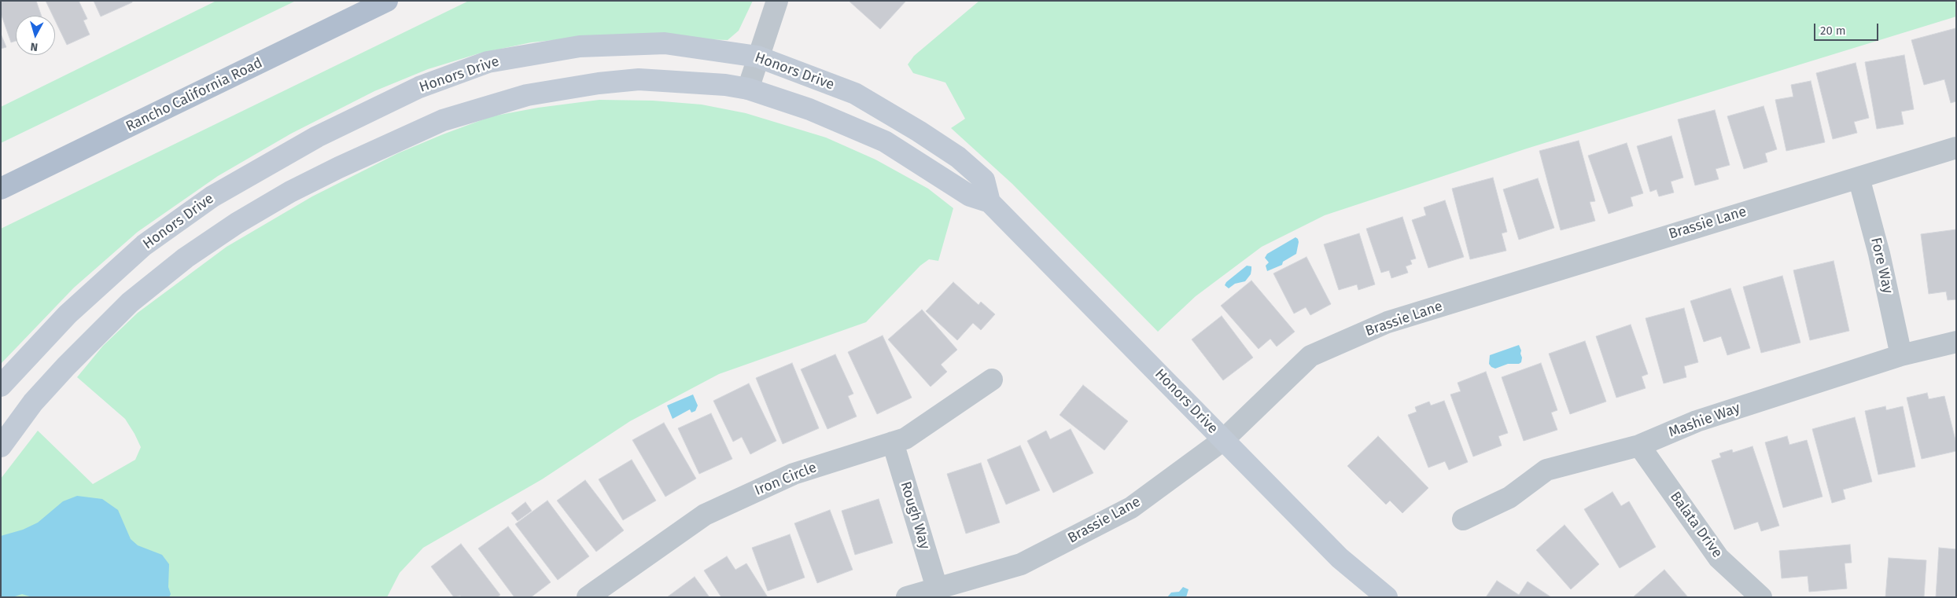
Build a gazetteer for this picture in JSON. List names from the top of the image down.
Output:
{
  "streets": {
    "main road": ["Rancho California Road"],
    "street": [
      "Honors Drive",
      "Brassie Lane",
      "Fore Way",
      "Mashie Way",
      "Iron Circle",
      "Rough Way",
      "Balata Drive"
    ]
  },
  "crossings": [
    ["Honors Drive", "Brassie Lane"],
    ["Brassie Lane", "Fore Way"],
    ["Brassie Lane", "Rough Way"],
    ["Fore Way", "Mashie Way"],
    ["Mashie Way", "Balata Drive"],
    ["Iron Circle", "Rough Way"]
  ],
  "scale_bar": "20 m",
  "north": "bottom"
}
